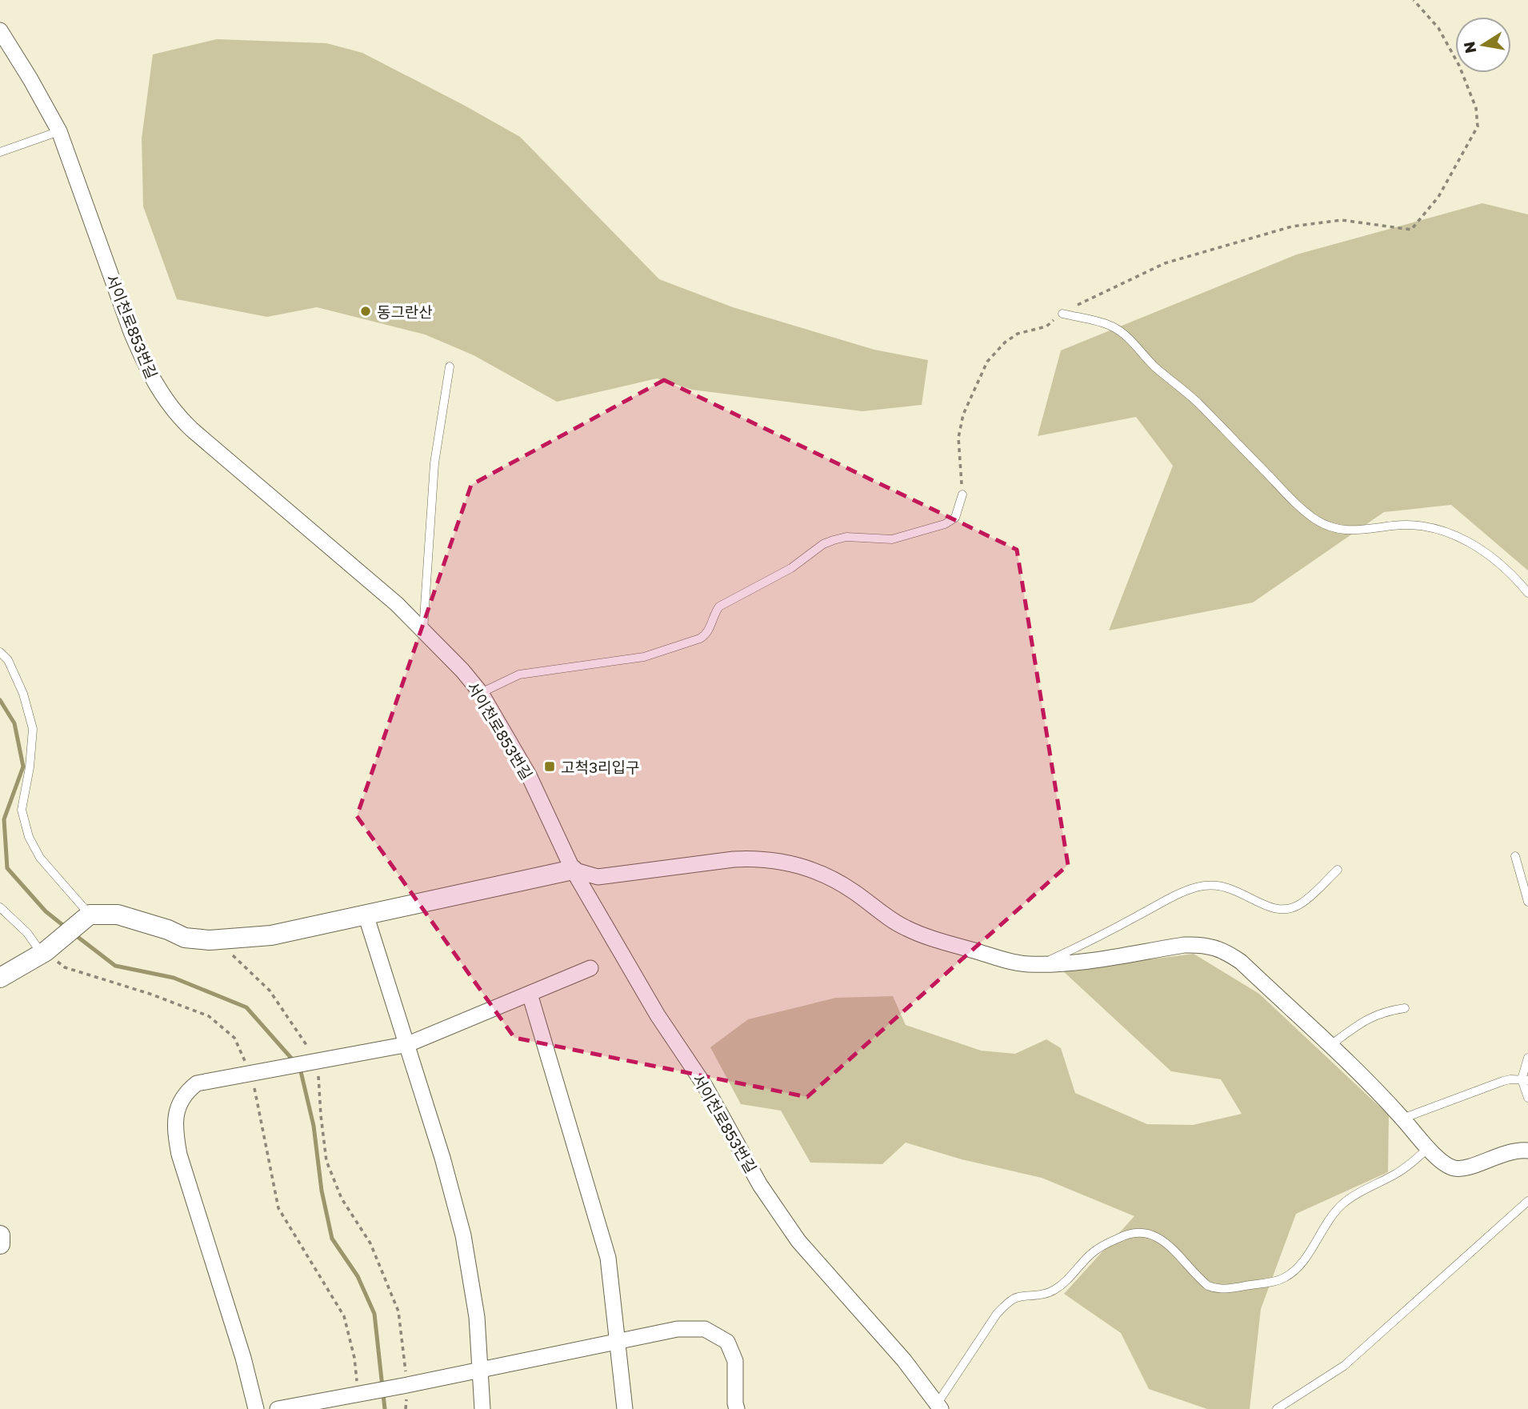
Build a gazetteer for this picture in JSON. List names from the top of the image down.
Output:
{
  "streets": {
    "street": ["서이천로853번길"]
  },
  "places": {
    "other": ["동그란산"],
    "transit": ["고척3리입구"]
  },
  "north": "left"
}
